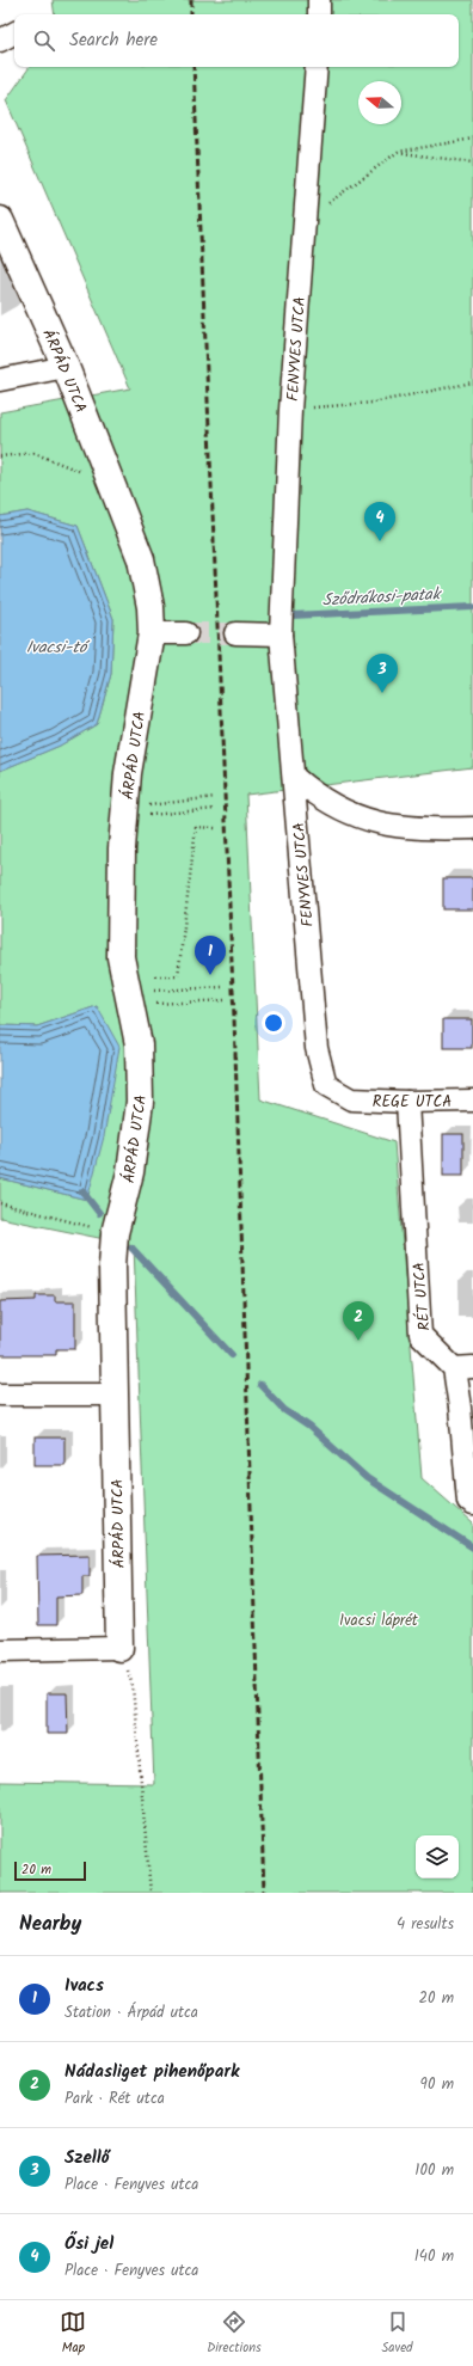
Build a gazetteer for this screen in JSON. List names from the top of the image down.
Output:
{
  "streets": {
    "street": [
      "FENYVES UTCA",
      "ÁRPÁD UTCA",
      "REGE UTCA",
      "RÉT UTCA"
    ]
  },
  "crossings": [
    ["FENYVES UTCA", "REGE UTCA"],
    ["REGE UTCA", "RÉT UTCA"]
  ],
  "water": ["Sződrákosi-patak", "Ivacsi-tó"],
  "parks": ["Ivacsi láprét"],
  "scale_bar": "20 m",
  "north": "left",
  "page": {
    "search": "Search here",
    "pins": [
      "4",
      "3",
      "1",
      "2"
    ],
    "scale": "20 m",
    "heading": ["Nearby", "4 results"],
    "list": [
      {
        "mark": "1",
        "name": "Ivacs",
        "note": "Station · Árpád utca",
        "value": "20 m"
      },
      {
        "mark": "2",
        "name": "Nádasliget pihenőpark",
        "note": "Park · Rét utca",
        "value": "90 m"
      },
      {
        "mark": "3",
        "name": "Szellő",
        "note": "Place · Fenyves utca",
        "value": "100 m"
      },
      {
        "mark": "4",
        "name": "Ősi jel",
        "note": "Place · Fenyves utca",
        "value": "140 m"
      }
    ],
    "nav": ["Map", "Directions", "Saved"]
  }
}
